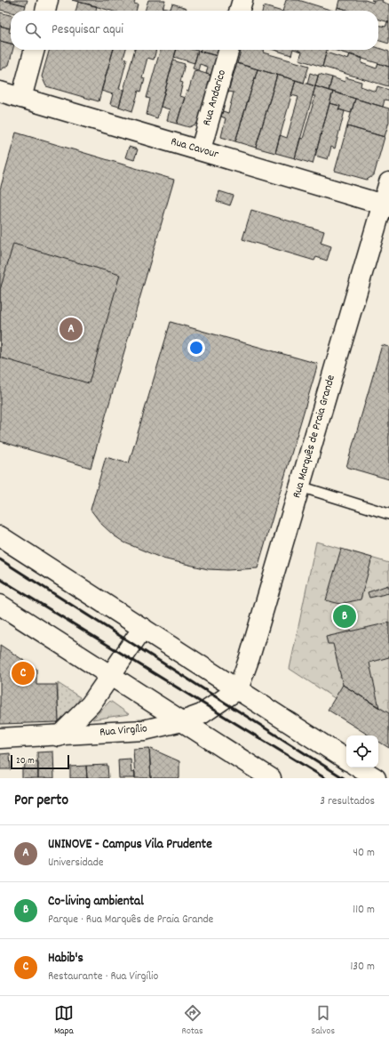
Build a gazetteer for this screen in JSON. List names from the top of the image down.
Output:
{
  "streets": {
    "main road": [
      "Rua Andarico",
      "Rua Cavour",
      "Rua Marquês de Praia Grande",
      "Rua Virgílio"
    ]
  },
  "crossings": [
    ["Rua Andarico", "Rua Cavour"],
    ["Rua Cavour", "Rua Marquês de Praia Grande"],
    ["Rua Marquês de Praia Grande", "Rua Virgílio"]
  ],
  "scale_bar": "20 m",
  "page": {
    "search": "Pesquisar aqui",
    "pins": ["A", "B", "C"],
    "scale": "20 m",
    "heading": ["Por perto", "3 resultados"],
    "list": [
      {
        "mark": "A",
        "name": "UNINOVE - Campus Vila Prudente",
        "note": "Universidade",
        "value": "40 m"
      },
      {
        "mark": "B",
        "name": "Co-living ambiental",
        "note": "Parque · Rua Marquês de Praia Grande",
        "value": "110 m"
      },
      {
        "mark": "C",
        "name": "Habib's",
        "note": "Restaurante · Rua Virgílio",
        "value": "130 m"
      }
    ],
    "nav": ["Mapa", "Rotas", "Salvos"]
  }
}
